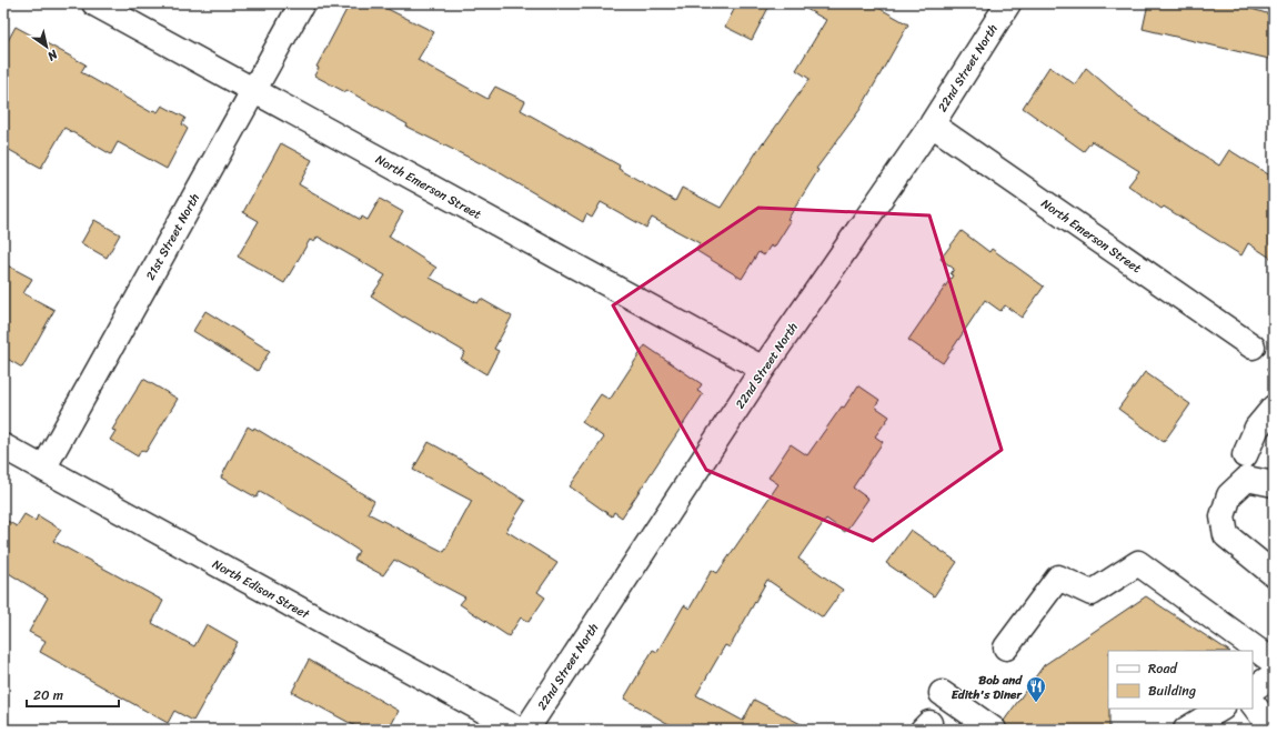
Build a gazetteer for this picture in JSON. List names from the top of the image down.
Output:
{
  "streets": {
    "street": [
      "22nd Street North",
      "North Emerson Street",
      "21st Street North",
      "North Edison Street"
    ]
  },
  "crossings": [
    ["22nd Street North", "North Emerson Street"],
    ["North Emerson Street", "21st Street North"],
    ["21st Street North", "North Edison Street"]
  ],
  "places": {
    "restaurant": ["Bob and Edith's Diner"]
  },
  "legend": ["Road", "Building"],
  "scale_bar": "20 m",
  "north": "bottom right"
}
